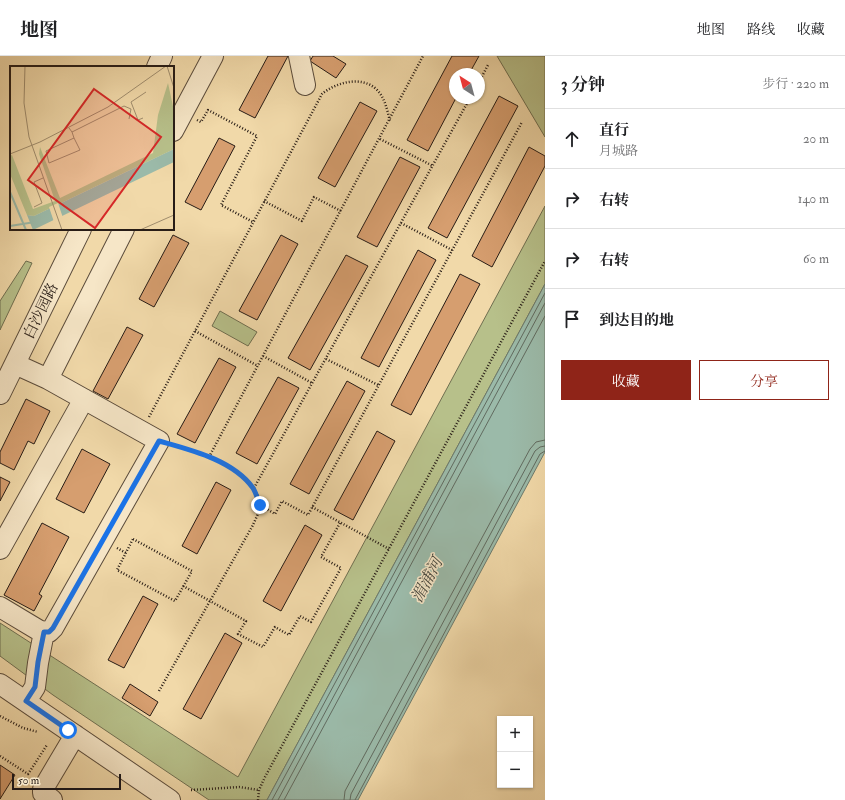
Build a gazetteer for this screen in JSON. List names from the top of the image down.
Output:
{
  "streets": {
    "street": ["白沙园路"]
  },
  "water": ["湄浦河"],
  "scale_bar": "50 m",
  "north": "top left",
  "page": {
    "header": "地图",
    "nav": ["地图", "路线", "收藏"],
    "heading": ["3 分钟", "步行 · 220 m"],
    "list": [
      ["直行", "月城路", "20 m"],
      ["右转", "140 m"],
      ["右转", "60 m"],
      "到达目的地"
    ],
    "buttons": ["收藏", "分享"],
    "map_buttons": ["+", "−"],
    "scale": "50 m"
  }
}
